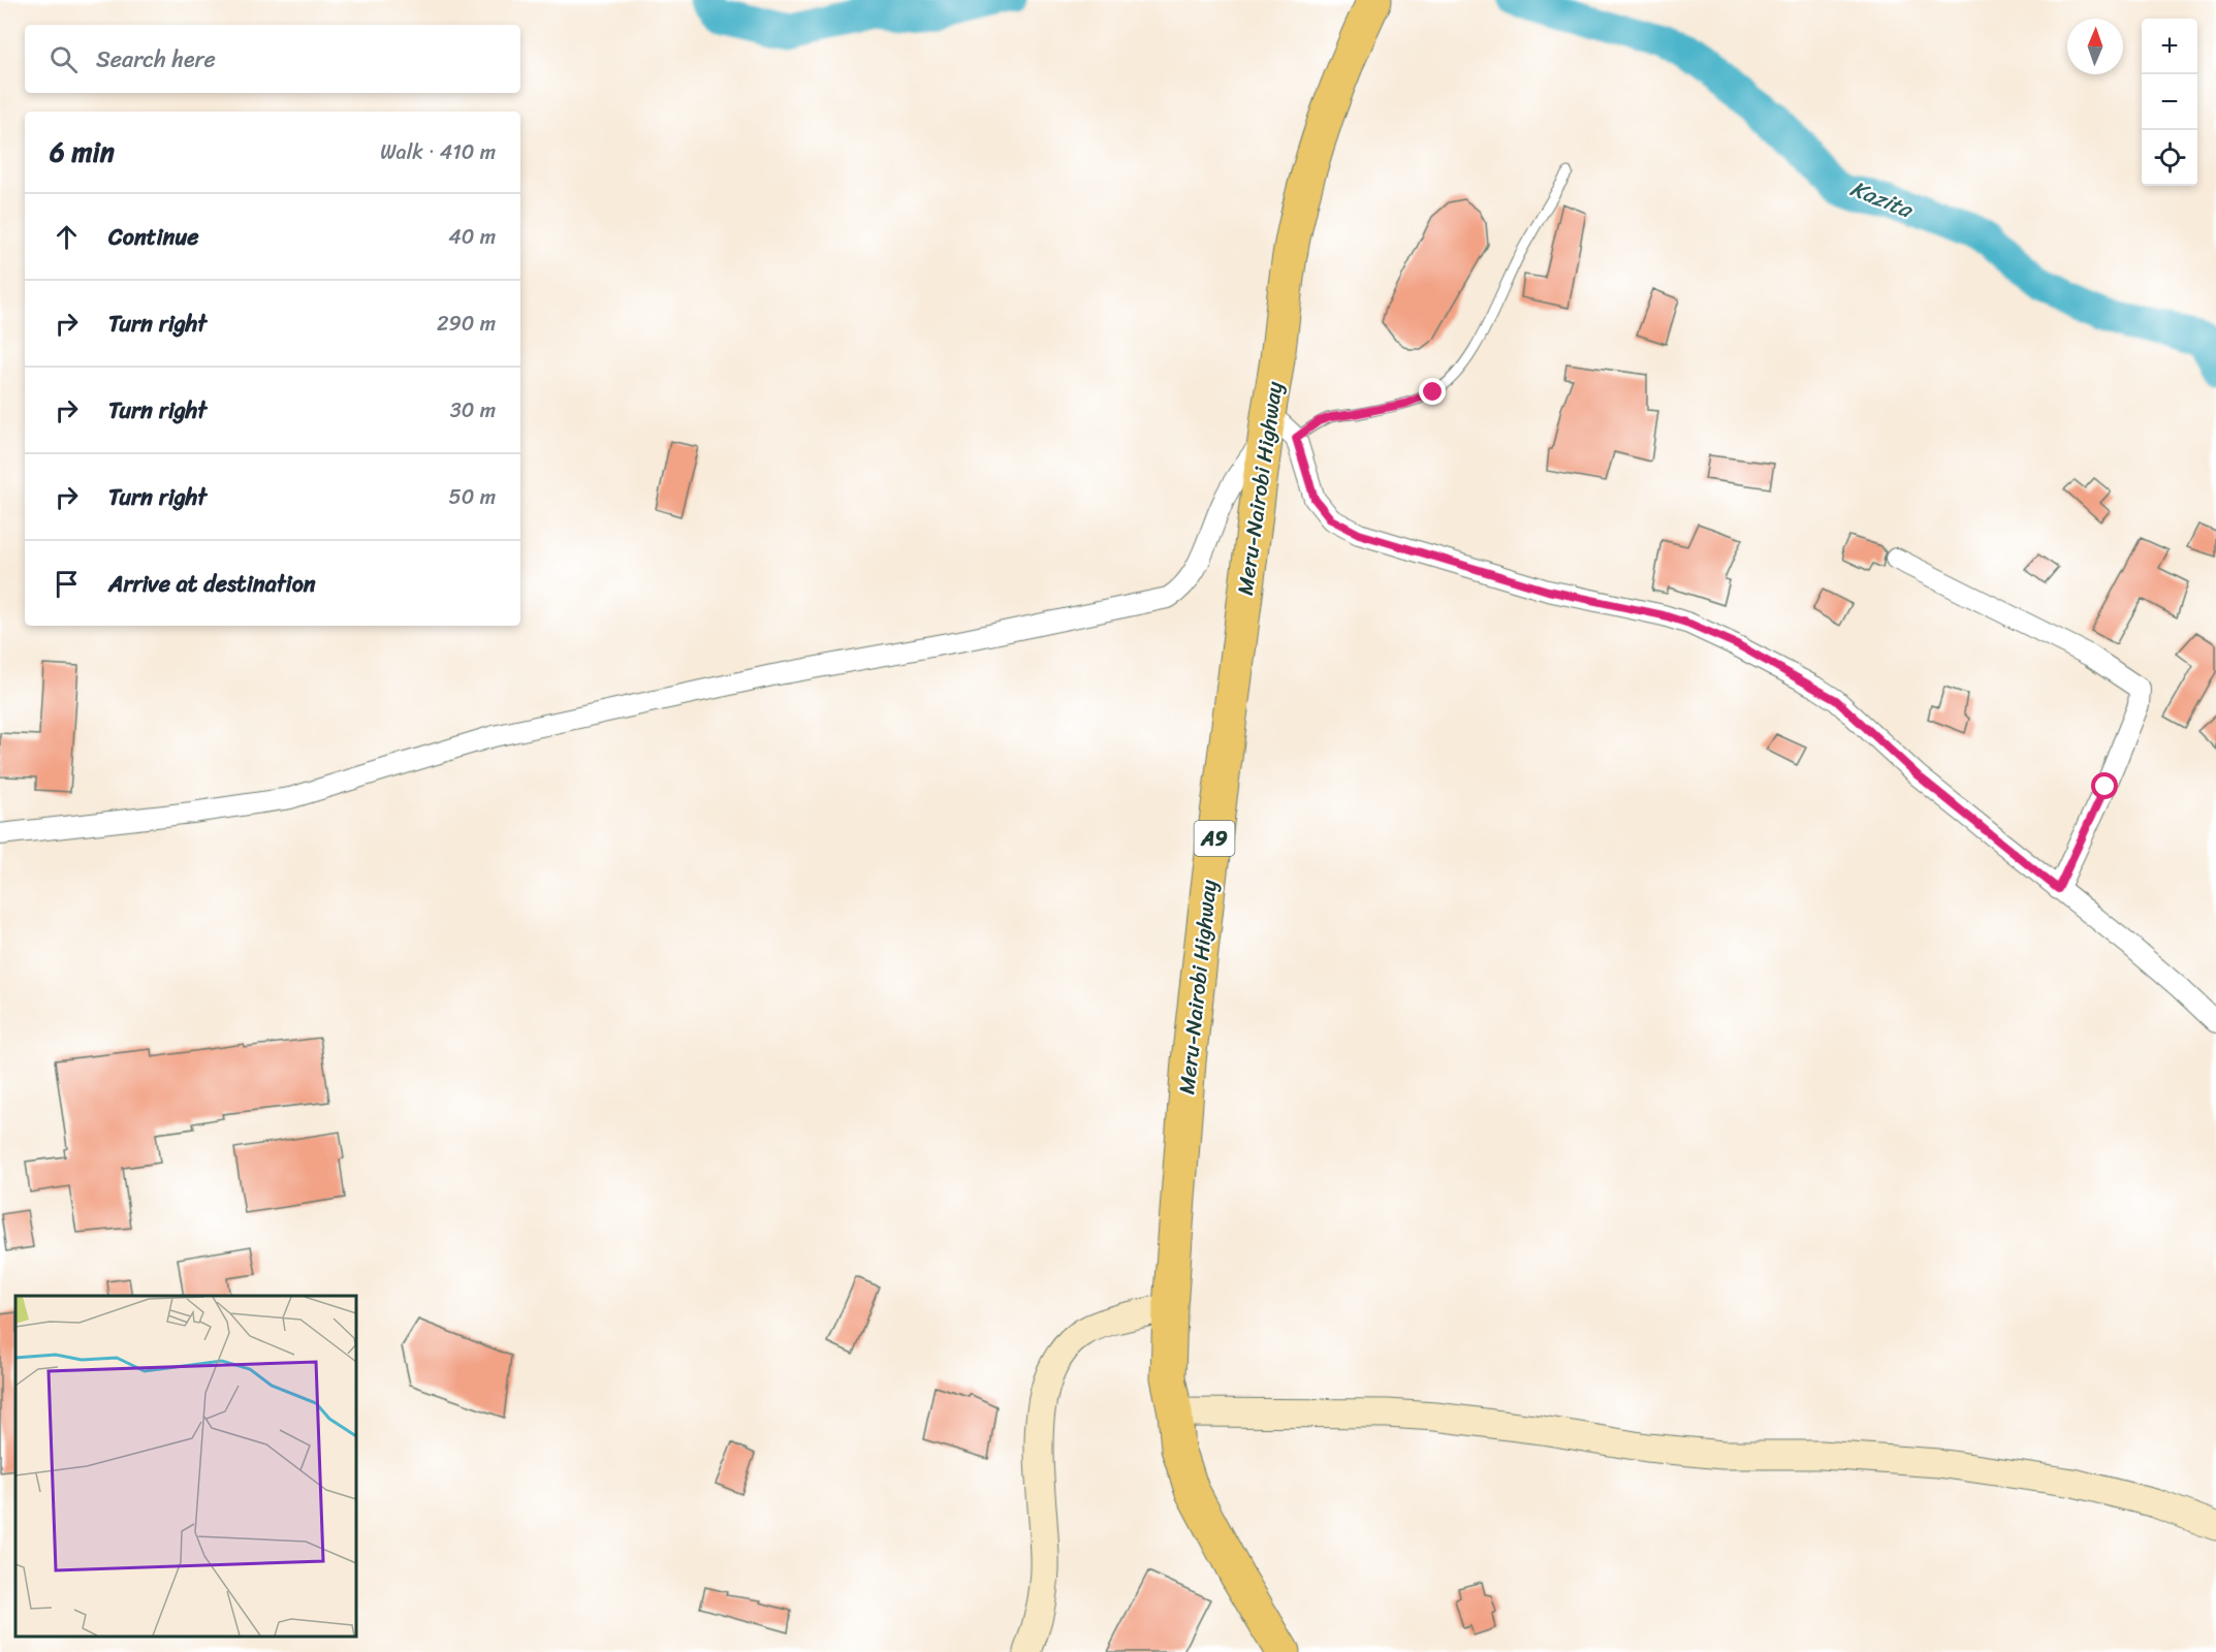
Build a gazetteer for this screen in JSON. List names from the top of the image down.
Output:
{
  "streets": {
    "highway": ["Meru-Nairobi Highway", "A9"]
  },
  "water": ["Kazita"],
  "north": "top",
  "page": {
    "map_buttons": ["+", "−"],
    "search": "Search here",
    "heading": ["6 min", "Walk · 410 m"],
    "list": [
      ["Continue", "40 m"],
      ["Turn right", "290 m"],
      ["Turn right", "30 m"],
      ["Turn right", "50 m"],
      "Arrive at destination"
    ]
  }
}
